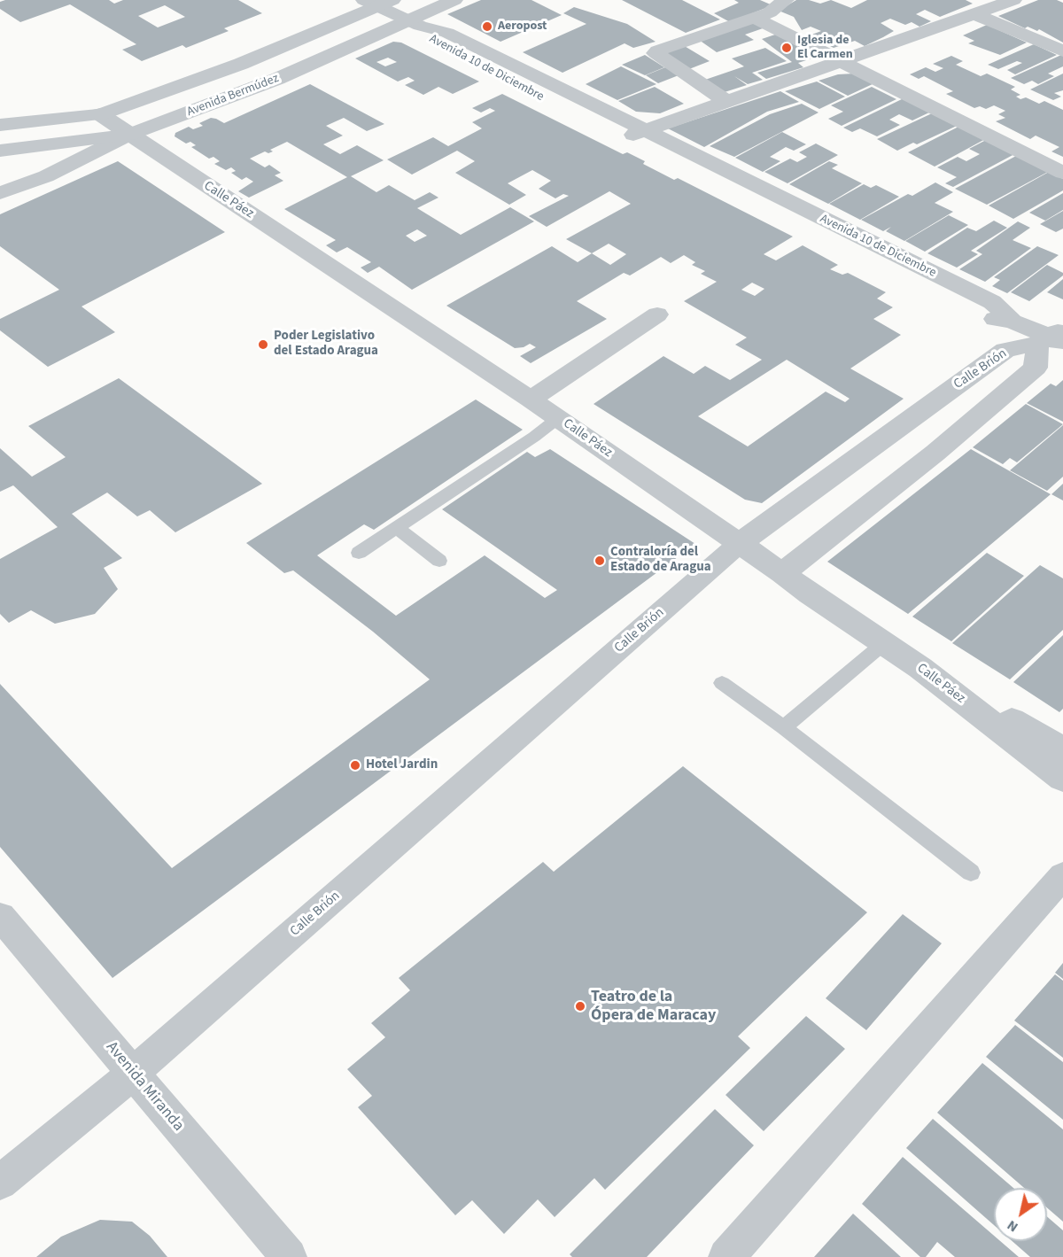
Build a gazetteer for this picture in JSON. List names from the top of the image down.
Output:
{
  "streets": {
    "street": [
      "Avenida 10 de Diciembre",
      "Avenida Bermúdez",
      "Calle Páez",
      "Calle Brión",
      "Avenida Miranda"
    ]
  },
  "crossings": [
    ["Avenida 10 de Diciembre", "Avenida Bermúdez"],
    ["Avenida 10 de Diciembre", "Calle Brión"],
    ["Avenida Bermúdez", "Calle Páez"],
    ["Calle Páez", "Calle Brión"],
    ["Calle Brión", "Avenida Miranda"]
  ],
  "places": [
    "Aeropost",
    "Iglesia de El Carmen",
    "Poder Legislativo del Estado Aragua",
    "Contraloría del Estado de Aragua",
    "Hotel Jardin",
    "Teatro de la Ópera de Maracay"
  ],
  "north": "bottom left"
}
